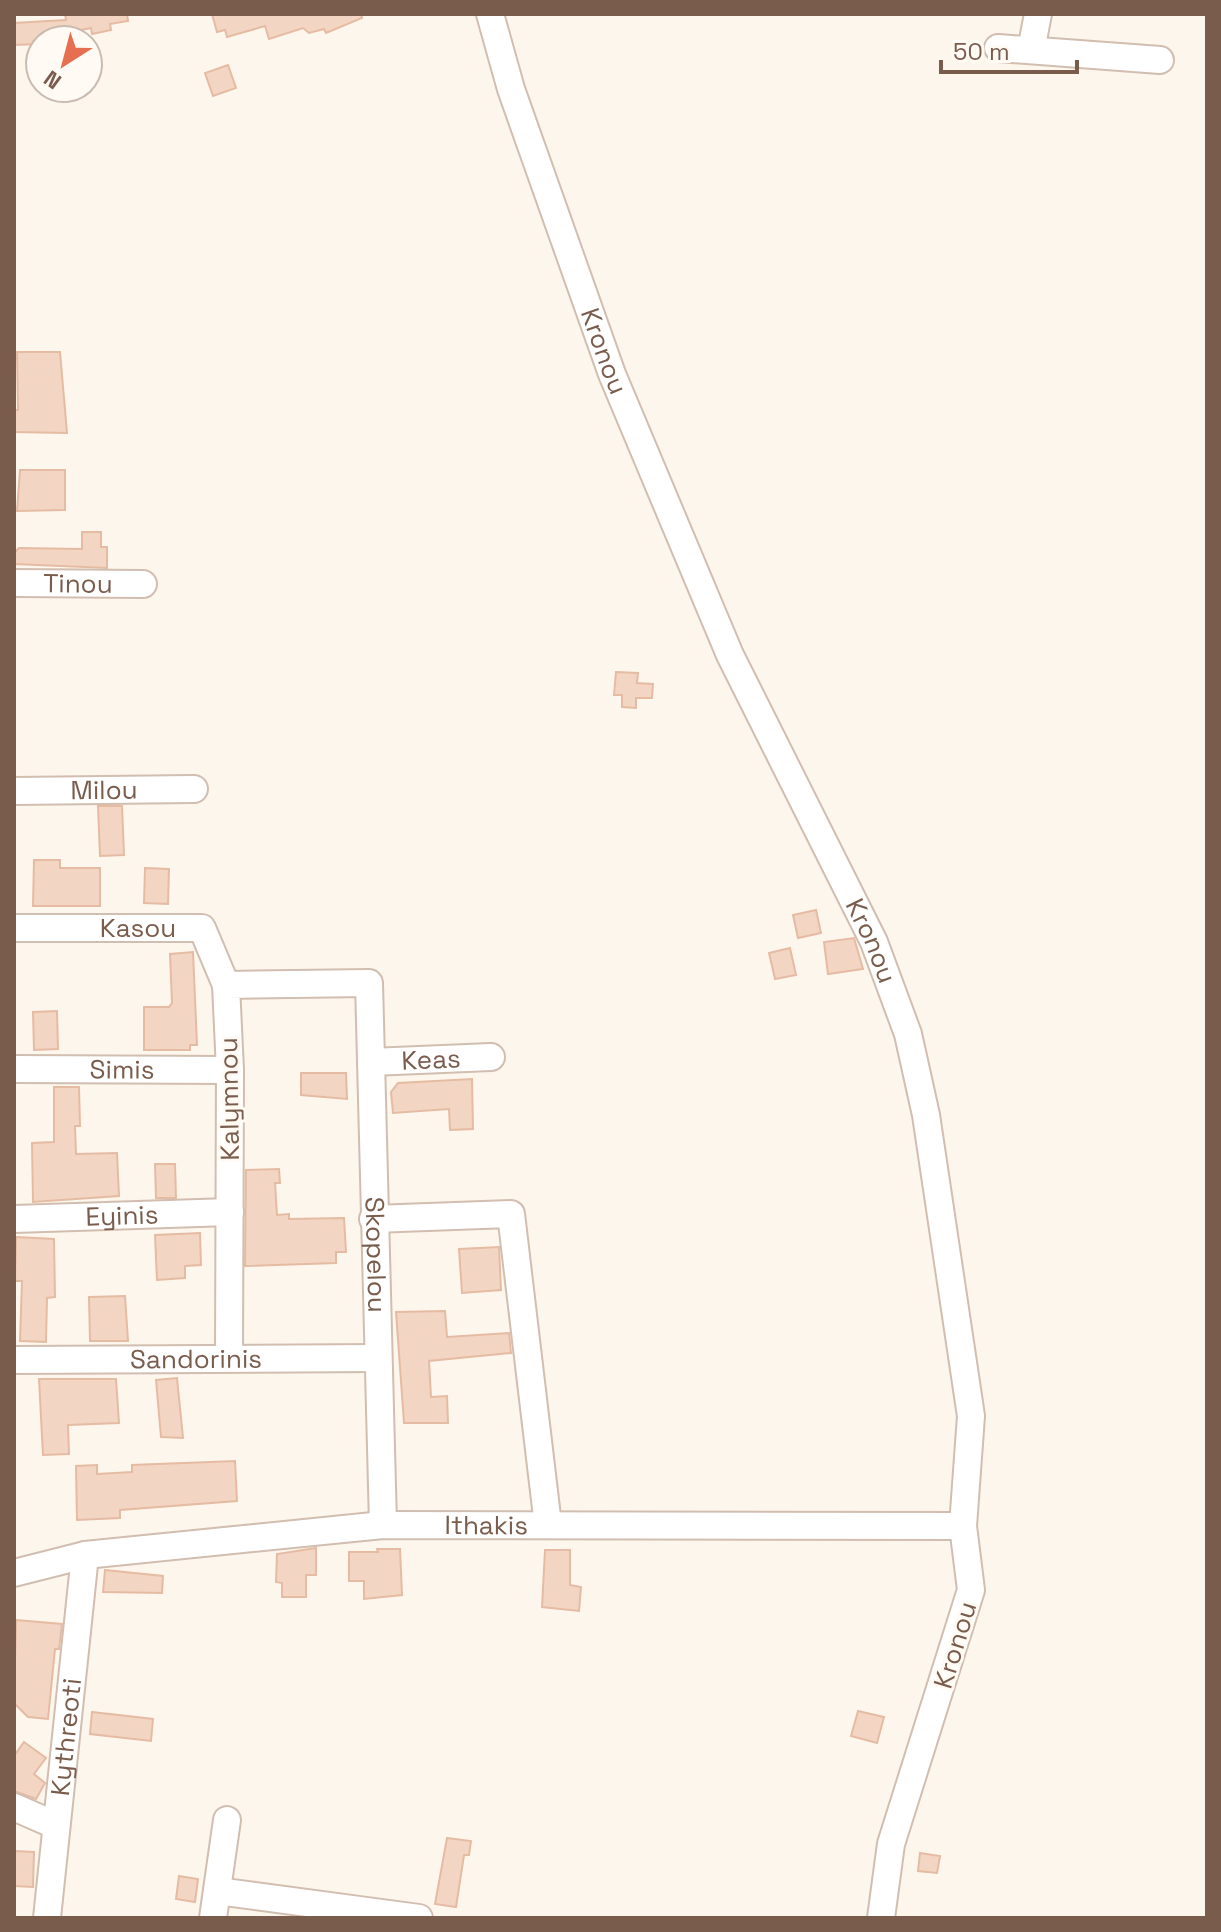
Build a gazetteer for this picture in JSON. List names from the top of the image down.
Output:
{
  "streets": {
    "street": [
      "Kronou",
      "Tinou",
      "Milou",
      "Kasou",
      "Keas",
      "Simis",
      "Kalymnou",
      "Eyinis",
      "Skopelou",
      "Sandorinis",
      "Ithakis",
      "Kythreoti"
    ]
  },
  "crossings": [
    ["Kronou", "Ithakis"],
    ["Kasou", "Kalymnou"],
    ["Kasou", "Skopelou"],
    ["Keas", "Skopelou"],
    ["Simis", "Kalymnou"],
    ["Kalymnou", "Eyinis"],
    ["Kalymnou", "Skopelou"],
    ["Kalymnou", "Sandorinis"],
    ["Skopelou", "Sandorinis"],
    ["Skopelou", "Ithakis"],
    ["Ithakis", "Kythreoti"]
  ],
  "scale_bar": "50 m",
  "north": "bottom left"
}
